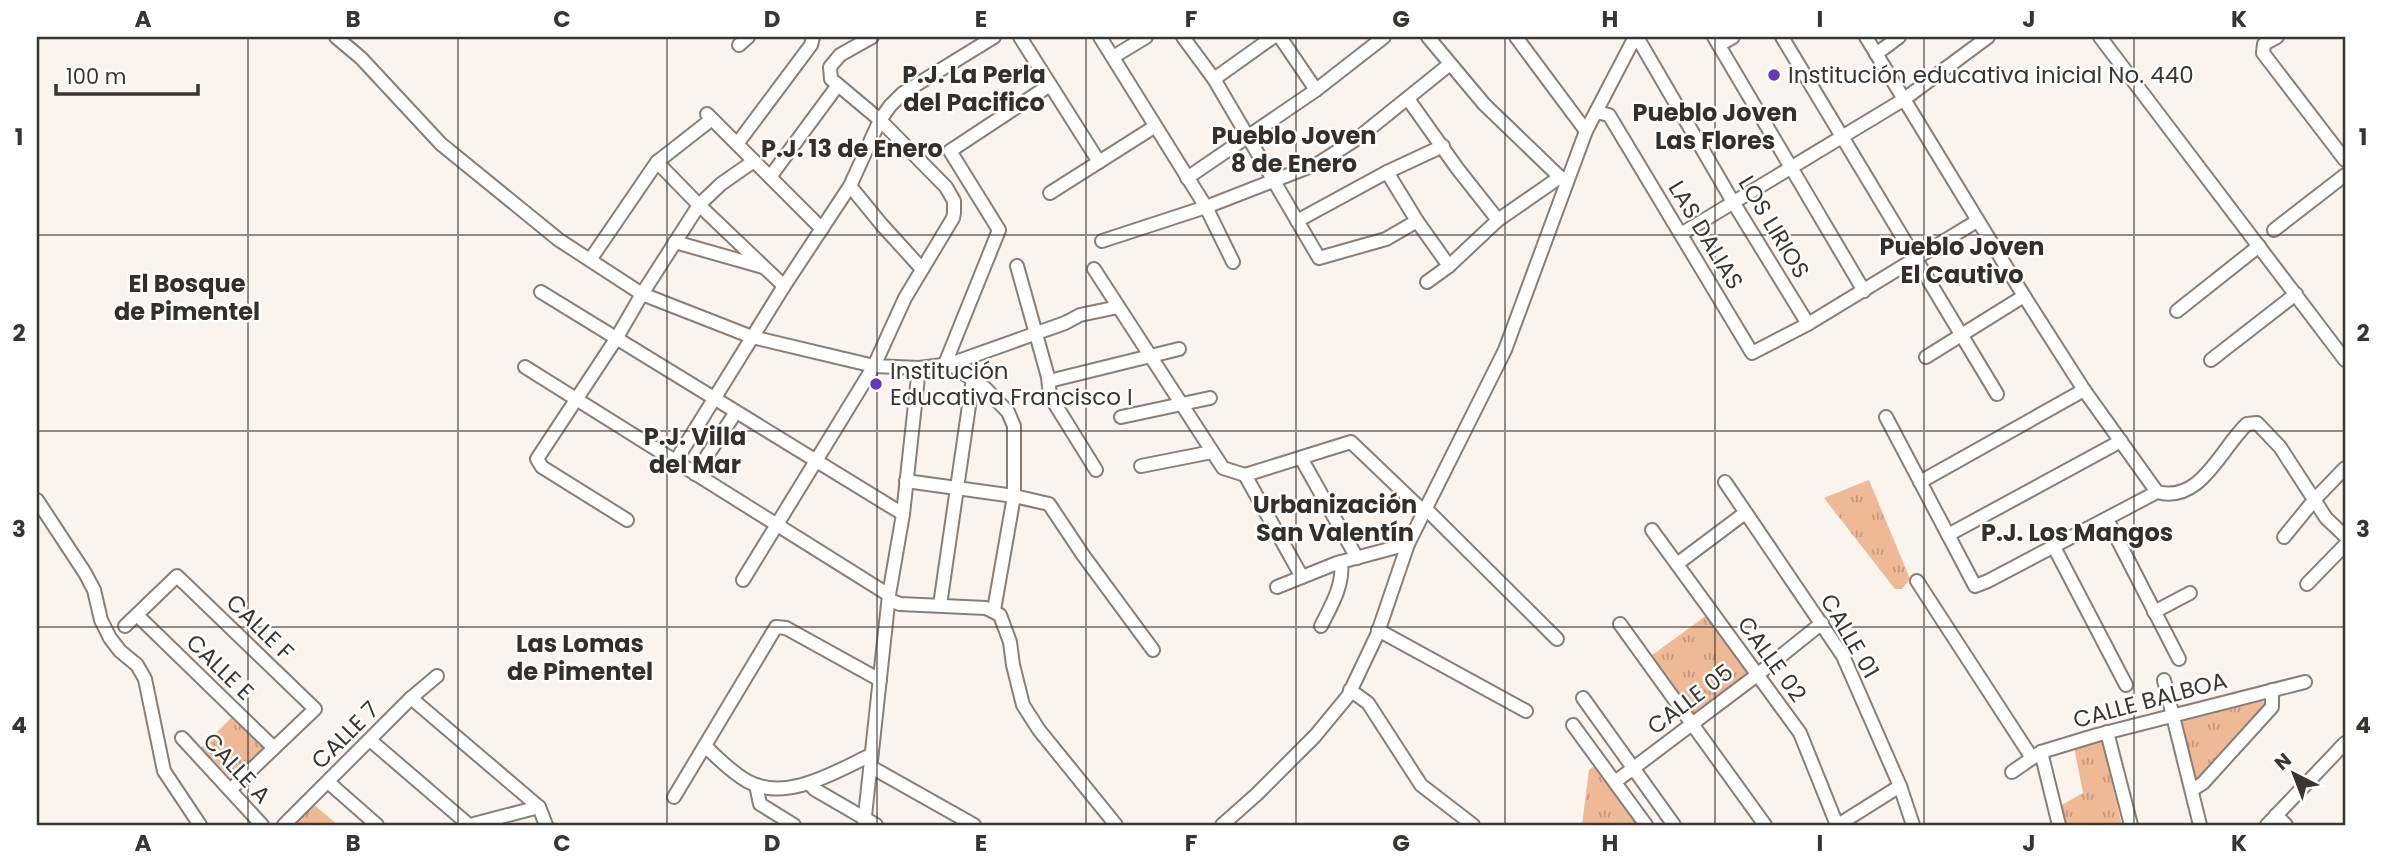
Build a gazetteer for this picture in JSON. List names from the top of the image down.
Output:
{
  "streets": {
    "street": [
      "LOS LIRIOS",
      "LAS DALIAS",
      "CALLE F",
      "CALLE 01",
      "CALLE 02",
      "CALLE E",
      "CALLE 05",
      "CALLE BALBOA",
      "CALLE 7",
      "CALLE A"
    ]
  },
  "crossings": [
    ["LOS LIRIOS", "LAS DALIAS"],
    ["CALLE F", "CALLE E"],
    ["CALLE 01", "CALLE 05"],
    ["CALLE 02", "CALLE 05"]
  ],
  "districts": [
    "P.J. La Perla del Pacifico",
    "Pueblo Joven Las Flores",
    "Pueblo Joven 8 de Enero",
    "P.J. 13 de Enero",
    "Pueblo Joven El Cautivo",
    "El Bosque de Pimentel",
    "P.J. Villa del Mar",
    "Urbanización San Valentín",
    "P.J. Los Mangos",
    "Las Lomas de Pimentel"
  ],
  "places": ["Institución educativa inicial No. 440", "Institución Educativa Francisco I"],
  "scale_bar": "100 m",
  "north": "top left",
  "grid": {
    "columns": [
      "A",
      "B",
      "C",
      "D",
      "E",
      "F",
      "G",
      "H",
      "I",
      "J",
      "K"
    ],
    "rows": [
      "1",
      "2",
      "3",
      "4"
    ]
  }
}
